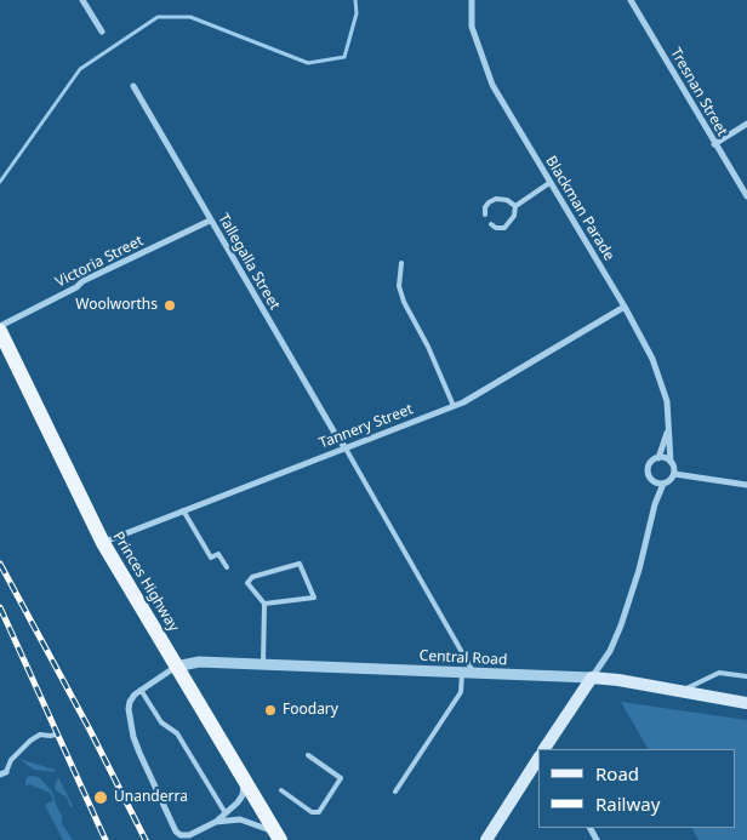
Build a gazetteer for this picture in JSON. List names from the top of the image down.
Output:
{
  "streets": {
    "main road": ["Princes Highway", "Central Road"],
    "street": [
      "Tresnan Street",
      "Blackman Parade",
      "Victoria Street",
      "Tallegalla Street",
      "Tannery Street"
    ]
  },
  "crossings": [
    ["Blackman Parade", "Tannery Street"],
    ["Victoria Street", "Tallegalla Street"],
    ["Tallegalla Street", "Tannery Street"],
    ["Tannery Street", "Princes Highway"],
    ["Princes Highway", "Central Road"]
  ],
  "places": ["Woolworths", "Foodary", "Unanderra"],
  "legend": ["Road", "Railway"]
}
